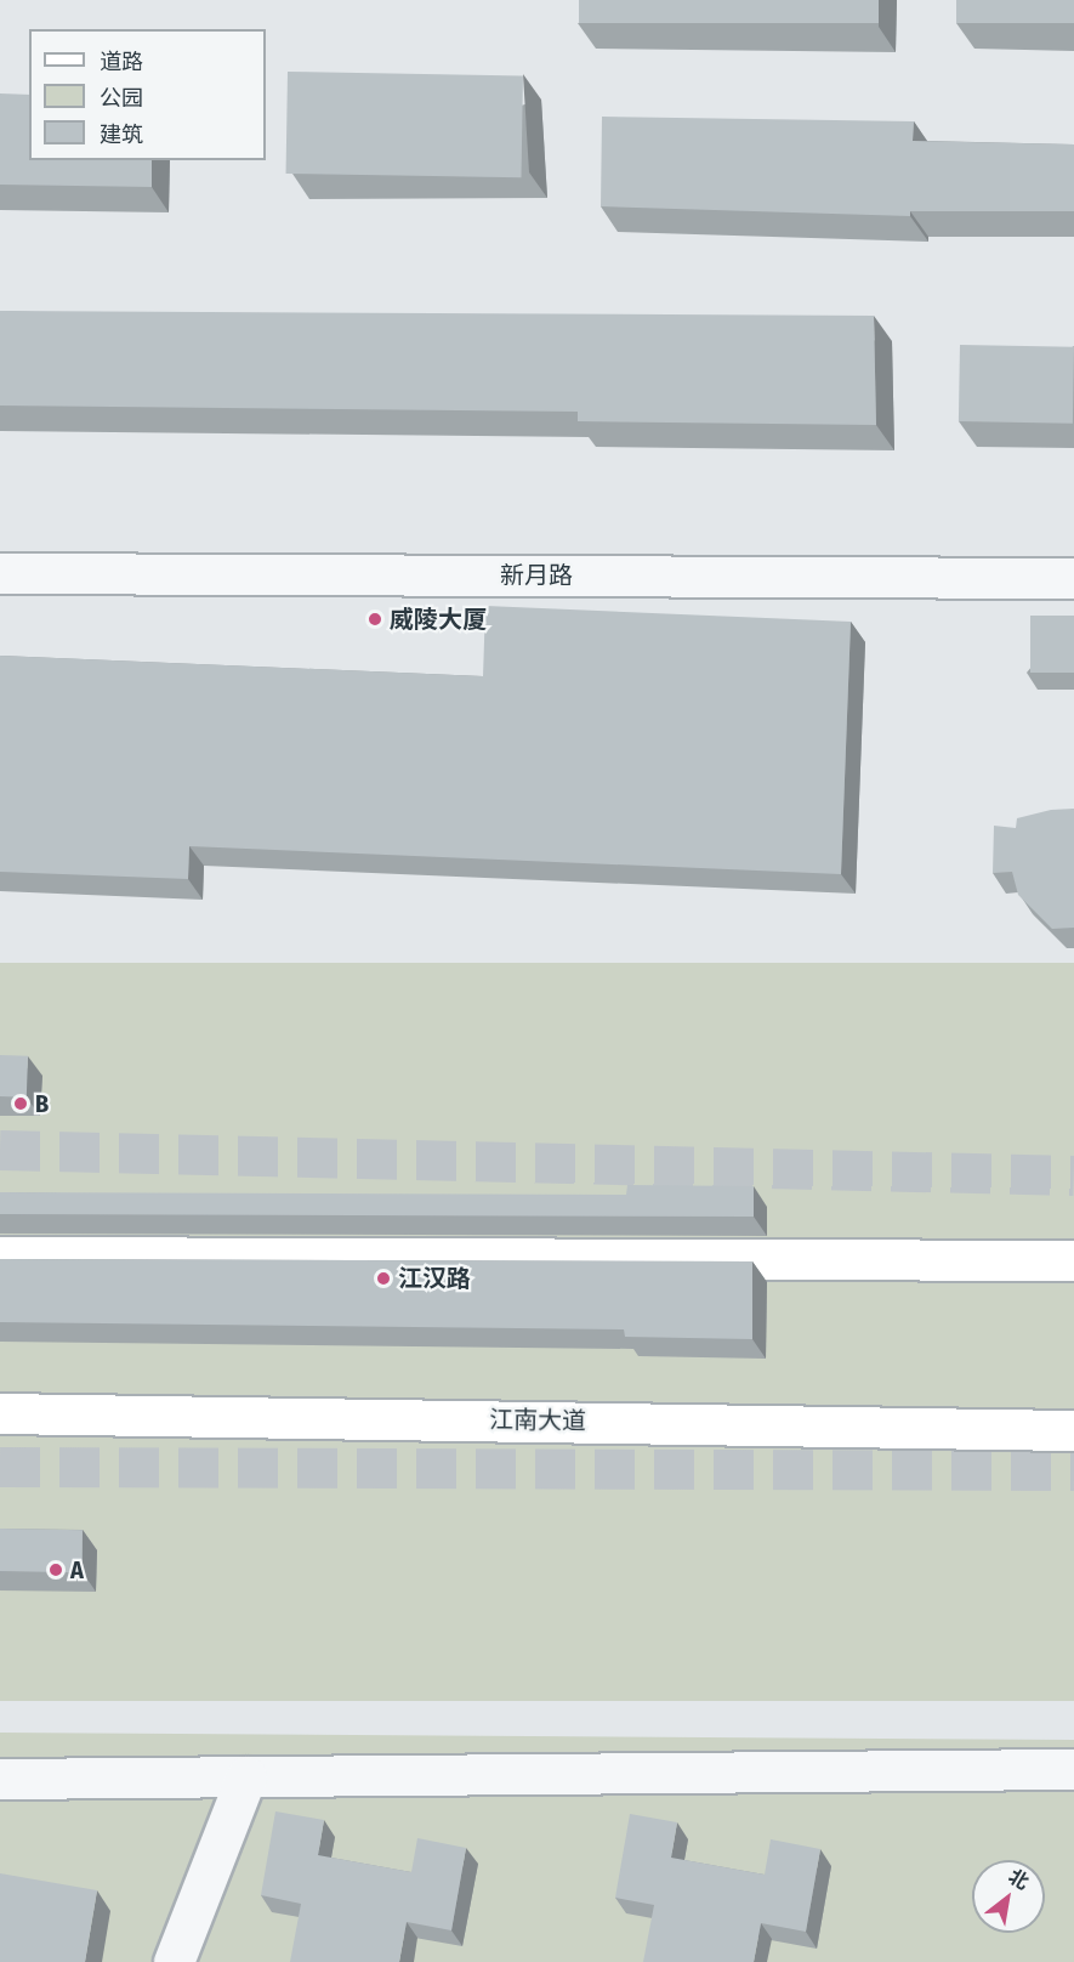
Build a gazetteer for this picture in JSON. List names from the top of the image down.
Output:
{
  "streets": {
    "main road": ["江南大道"],
    "street": ["新月路"]
  },
  "places": [
    "威陵大厦",
    "B",
    "江汉路",
    "A"
  ],
  "legend": ["道路", "公园", "建筑"],
  "north": "top right"
}
